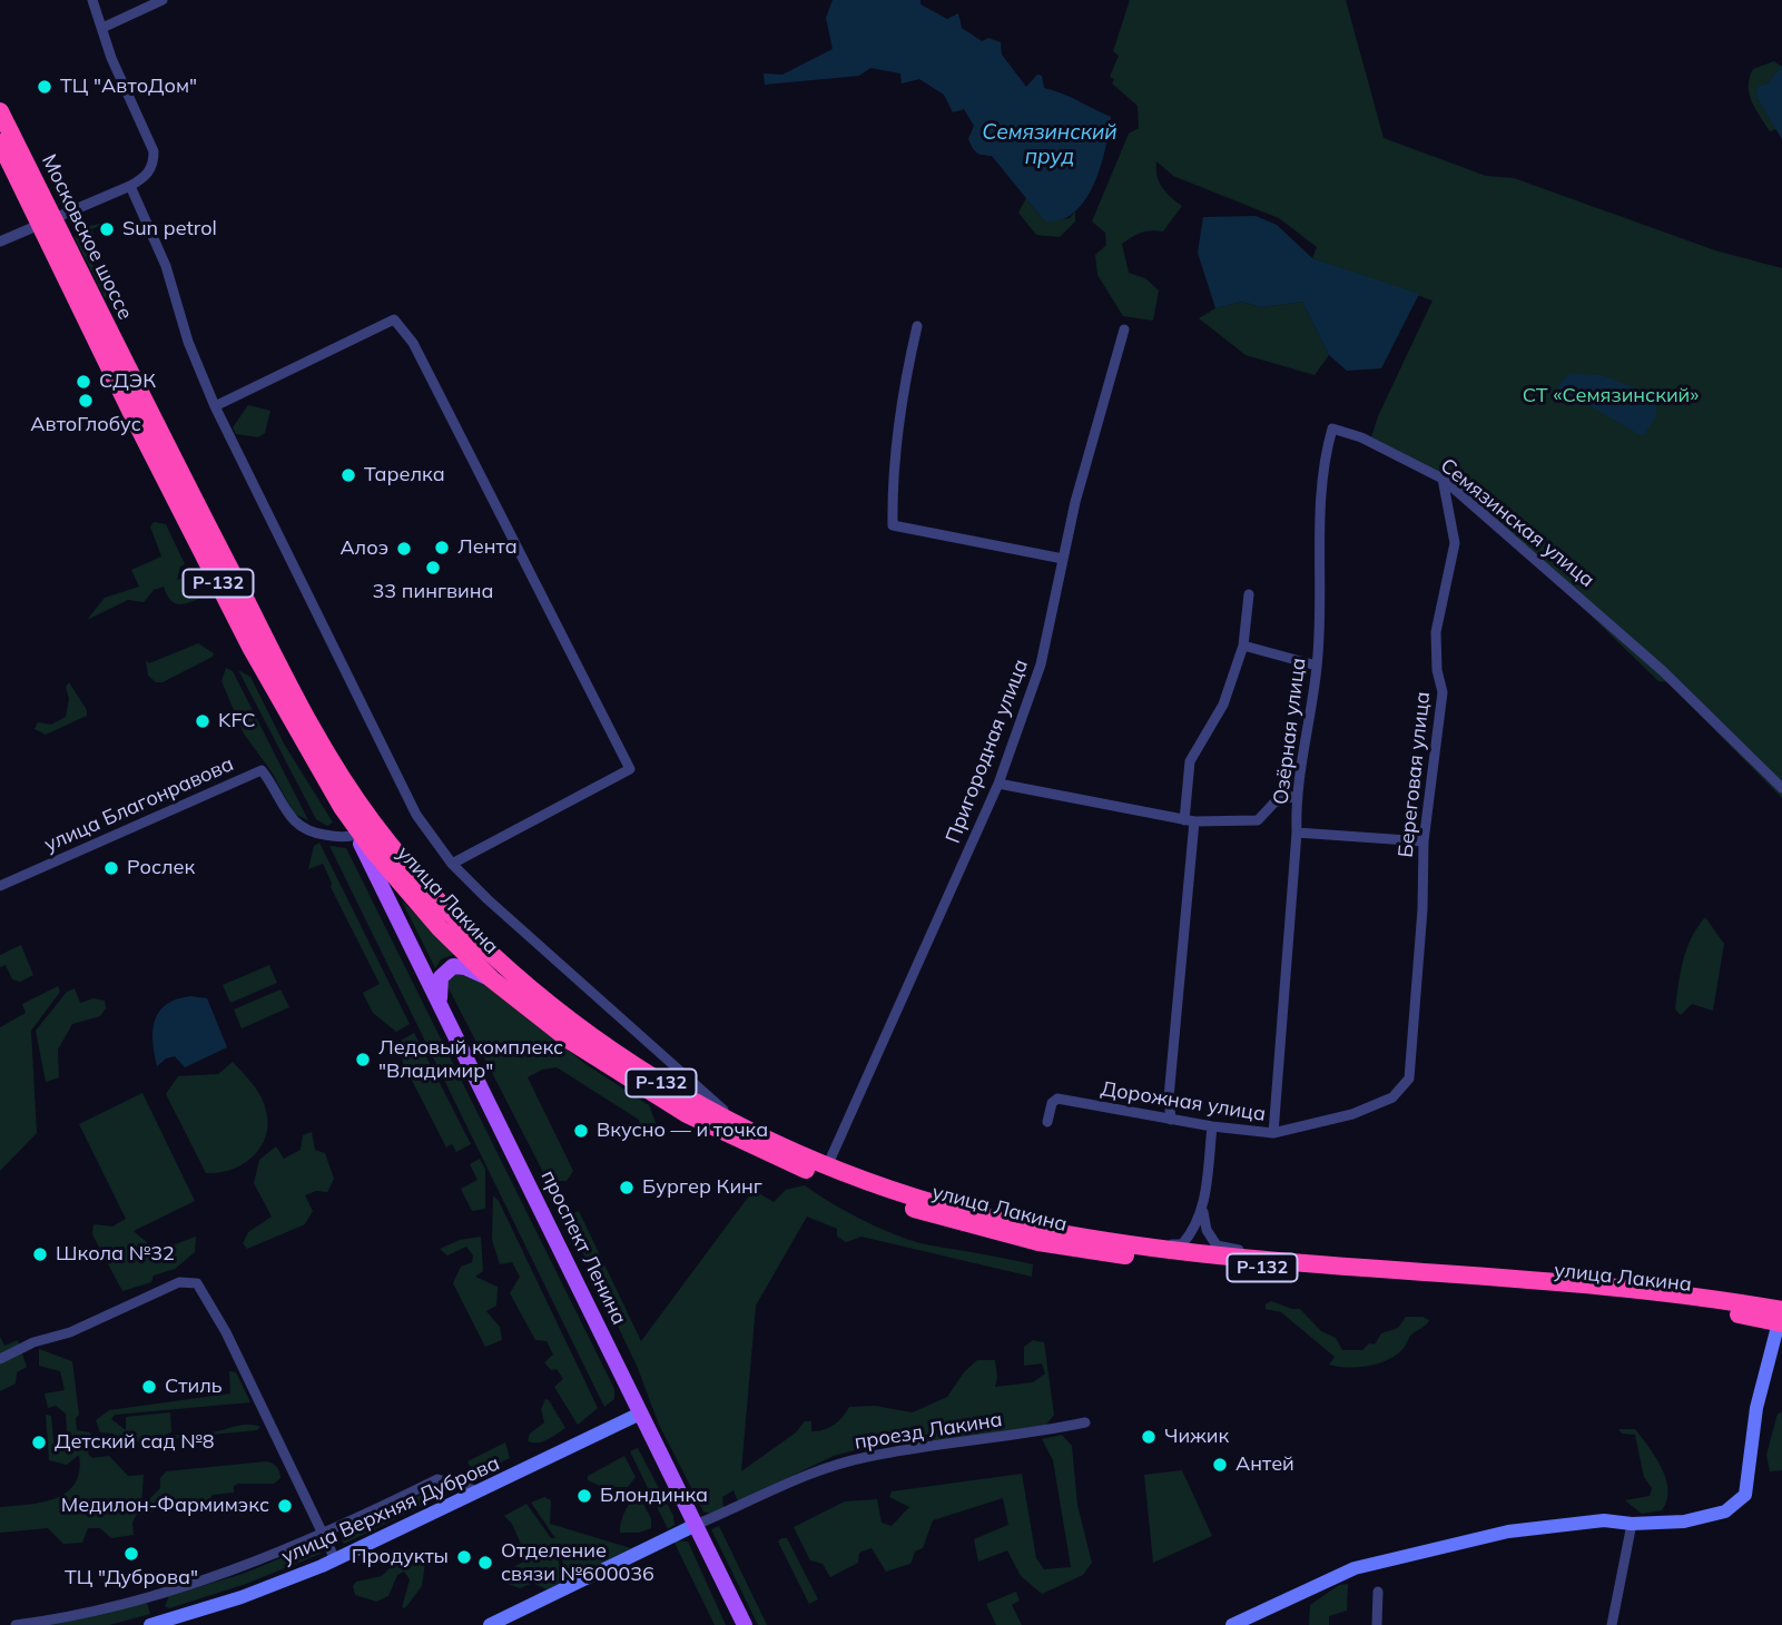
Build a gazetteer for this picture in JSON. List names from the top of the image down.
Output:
{
  "streets": {
    "highway": ["Московское шоссе", "Р-132", "улица Лакина"],
    "main road": ["проспект Ленина"],
    "street": [
      "Семязинская улица",
      "Озёрная улица",
      "Пригородная улица",
      "Береговая улица",
      "улица Благонравова",
      "Дорожная улица",
      "проезд Лакина",
      "улица Верхняя Дуброва"
    ]
  },
  "crossings": [
    ["Московское шоссе", "улица Лакина"],
    ["Семязинская улица", "Озёрная улица"],
    ["Семязинская улица", "Береговая улица"],
    ["Озёрная улица", "Дорожная улица"],
    ["Пригородная улица", "улица Лакина"],
    ["Береговая улица", "Дорожная улица"],
    ["улица Благонравова", "улица Лакина"],
    ["улица Лакина", "проспект Ленина"],
    ["проспект Ленина", "проезд Лакина"],
    ["проспект Ленина", "улица Верхняя Дуброва"]
  ],
  "water": ["Семязинский пруд"],
  "parks": ["СТ «Семязинский»"],
  "places": [
    "ТЦ \"АвтоДом\"",
    "Sun petrol",
    "СДЭК",
    "АвтоГлобус",
    "Тарелка",
    "Лента",
    "Алоэ",
    "33 пингвина",
    "KFC",
    "Рослек",
    "Ледовый комплекс \"Владимир\"",
    "Вкусно — и точка",
    "Бургер Кинг",
    "Школа №32",
    "Стиль",
    "Чижик",
    "Детский сад №8",
    "Антей",
    "Блондинка",
    "Медилон-Фармимэкс",
    "ТЦ \"Дуброва\"",
    "Продукты",
    "Отделение связи №600036"
  ]
}
